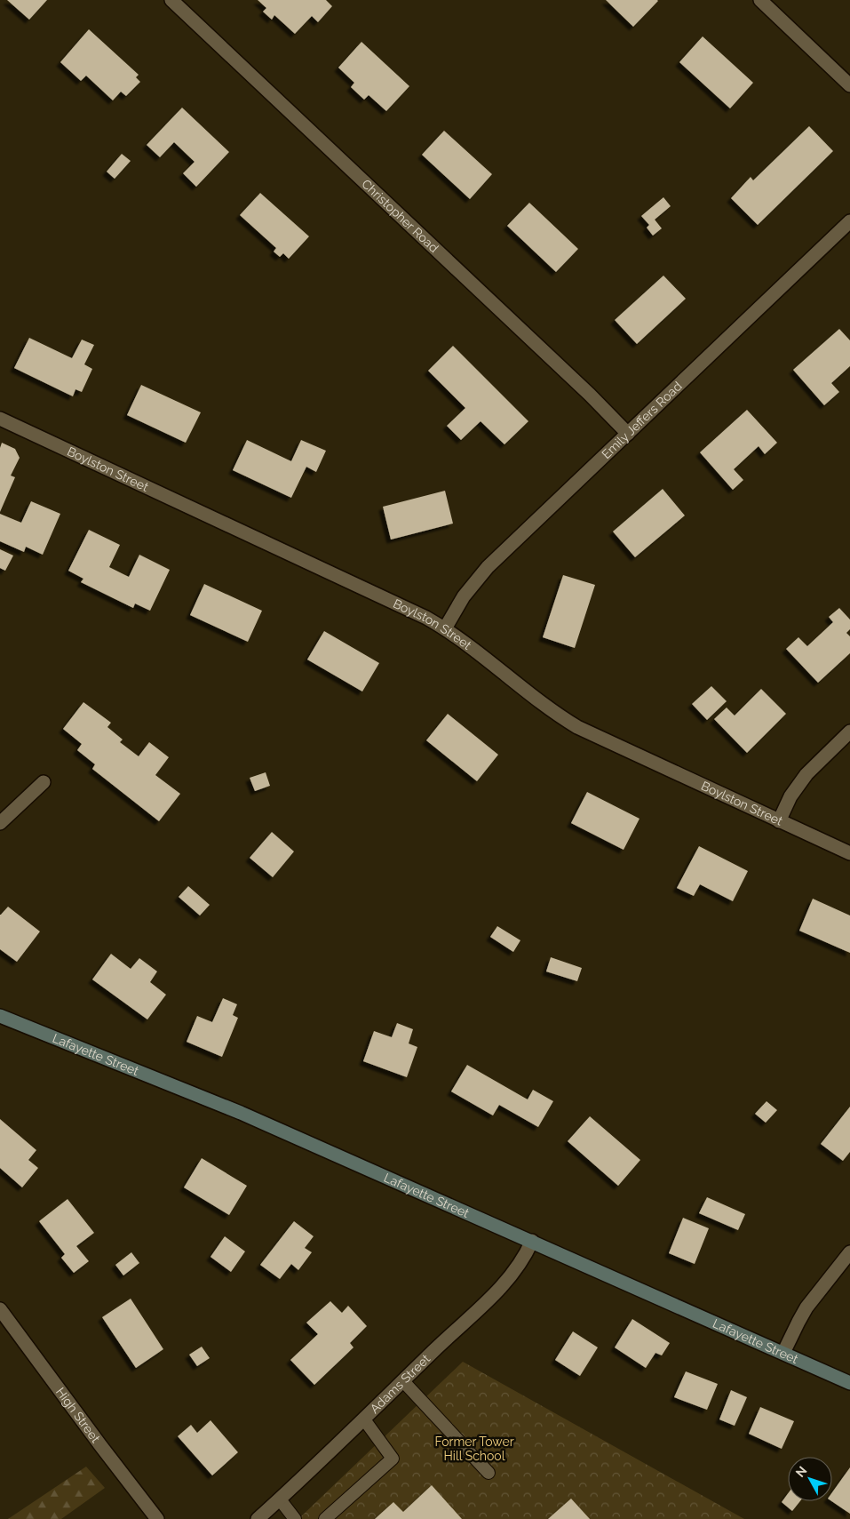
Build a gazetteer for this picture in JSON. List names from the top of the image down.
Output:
{
  "streets": {
    "main road": ["Lafayette Street"],
    "street": [
      "Christopher Road",
      "Emily Jeffers Road",
      "Boylston Street",
      "Adams Street",
      "High Street"
    ]
  },
  "crossings": [
    ["Christopher Road", "Emily Jeffers Road"],
    ["Emily Jeffers Road", "Boylston Street"],
    ["Lafayette Street", "Adams Street"]
  ],
  "parks": ["Former Tower Hill School"],
  "north": "top left"
}
